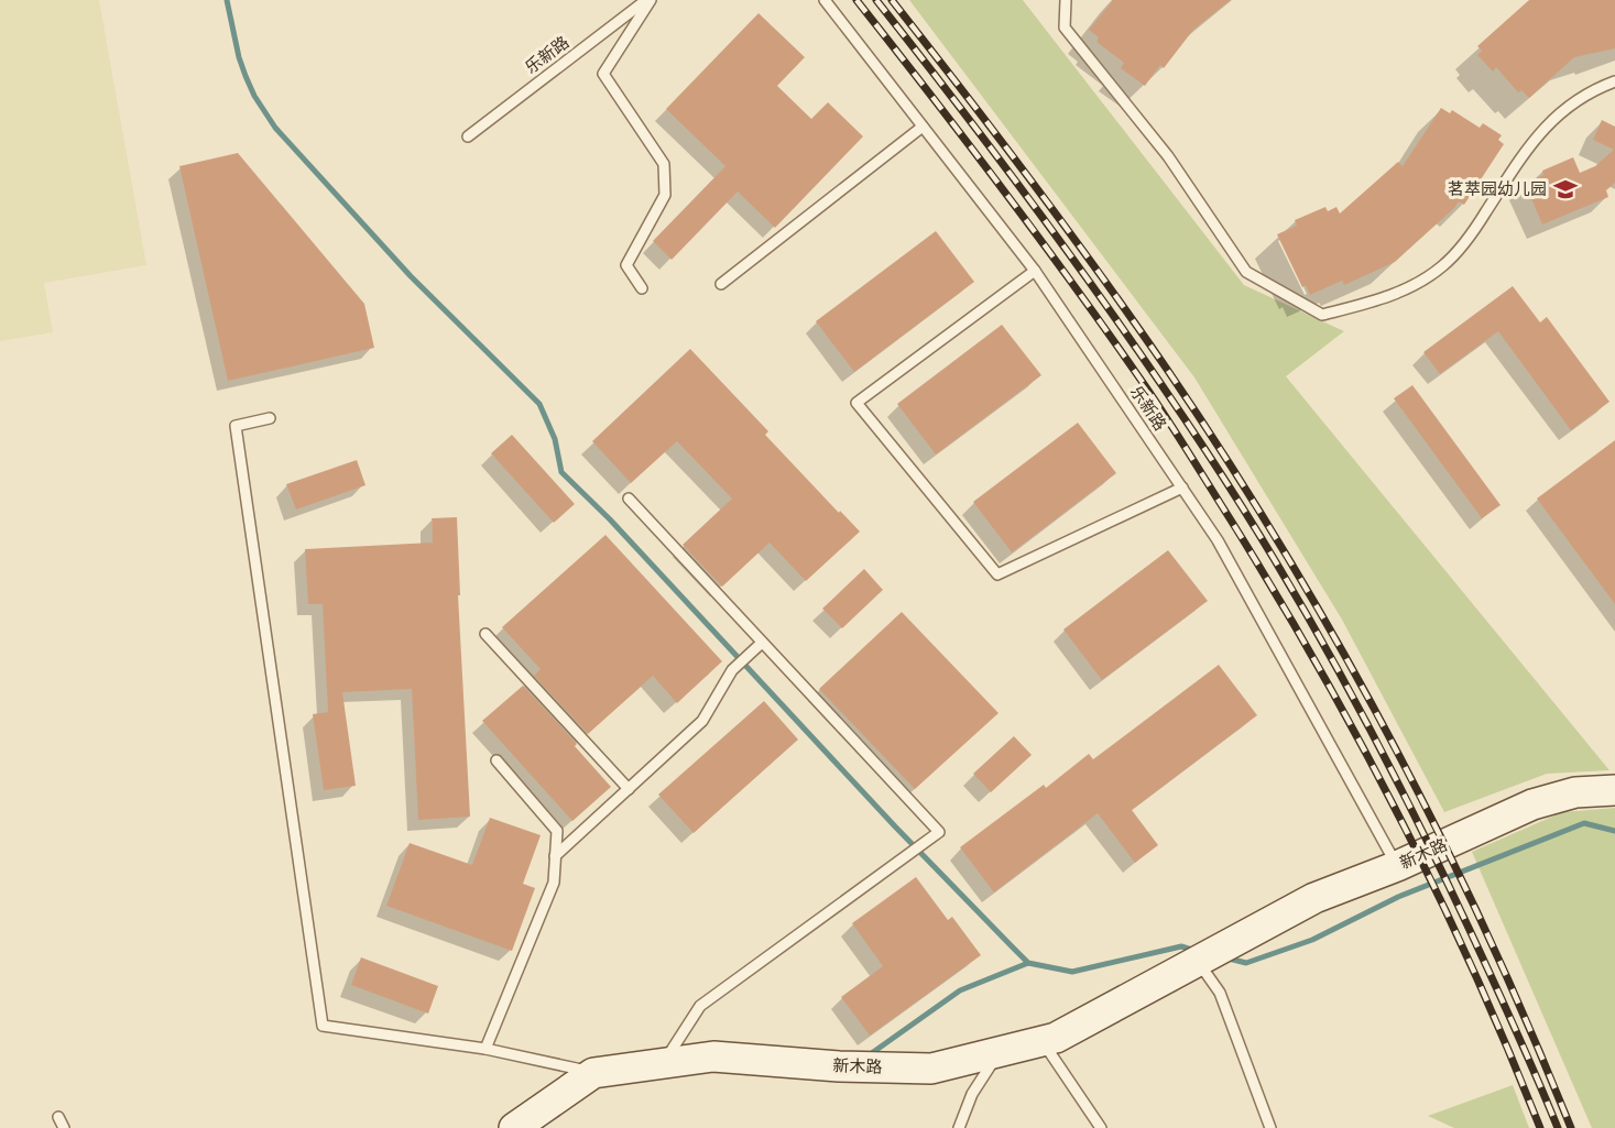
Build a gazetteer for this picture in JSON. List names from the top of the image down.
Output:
{
  "streets": {
    "street": ["新木路"],
    "lane": ["乐新路"]
  },
  "crossings": [
    ["乐新路", "新木路"]
  ],
  "places": {
    "school or university": ["茗萃园幼儿园"]
  }
}
